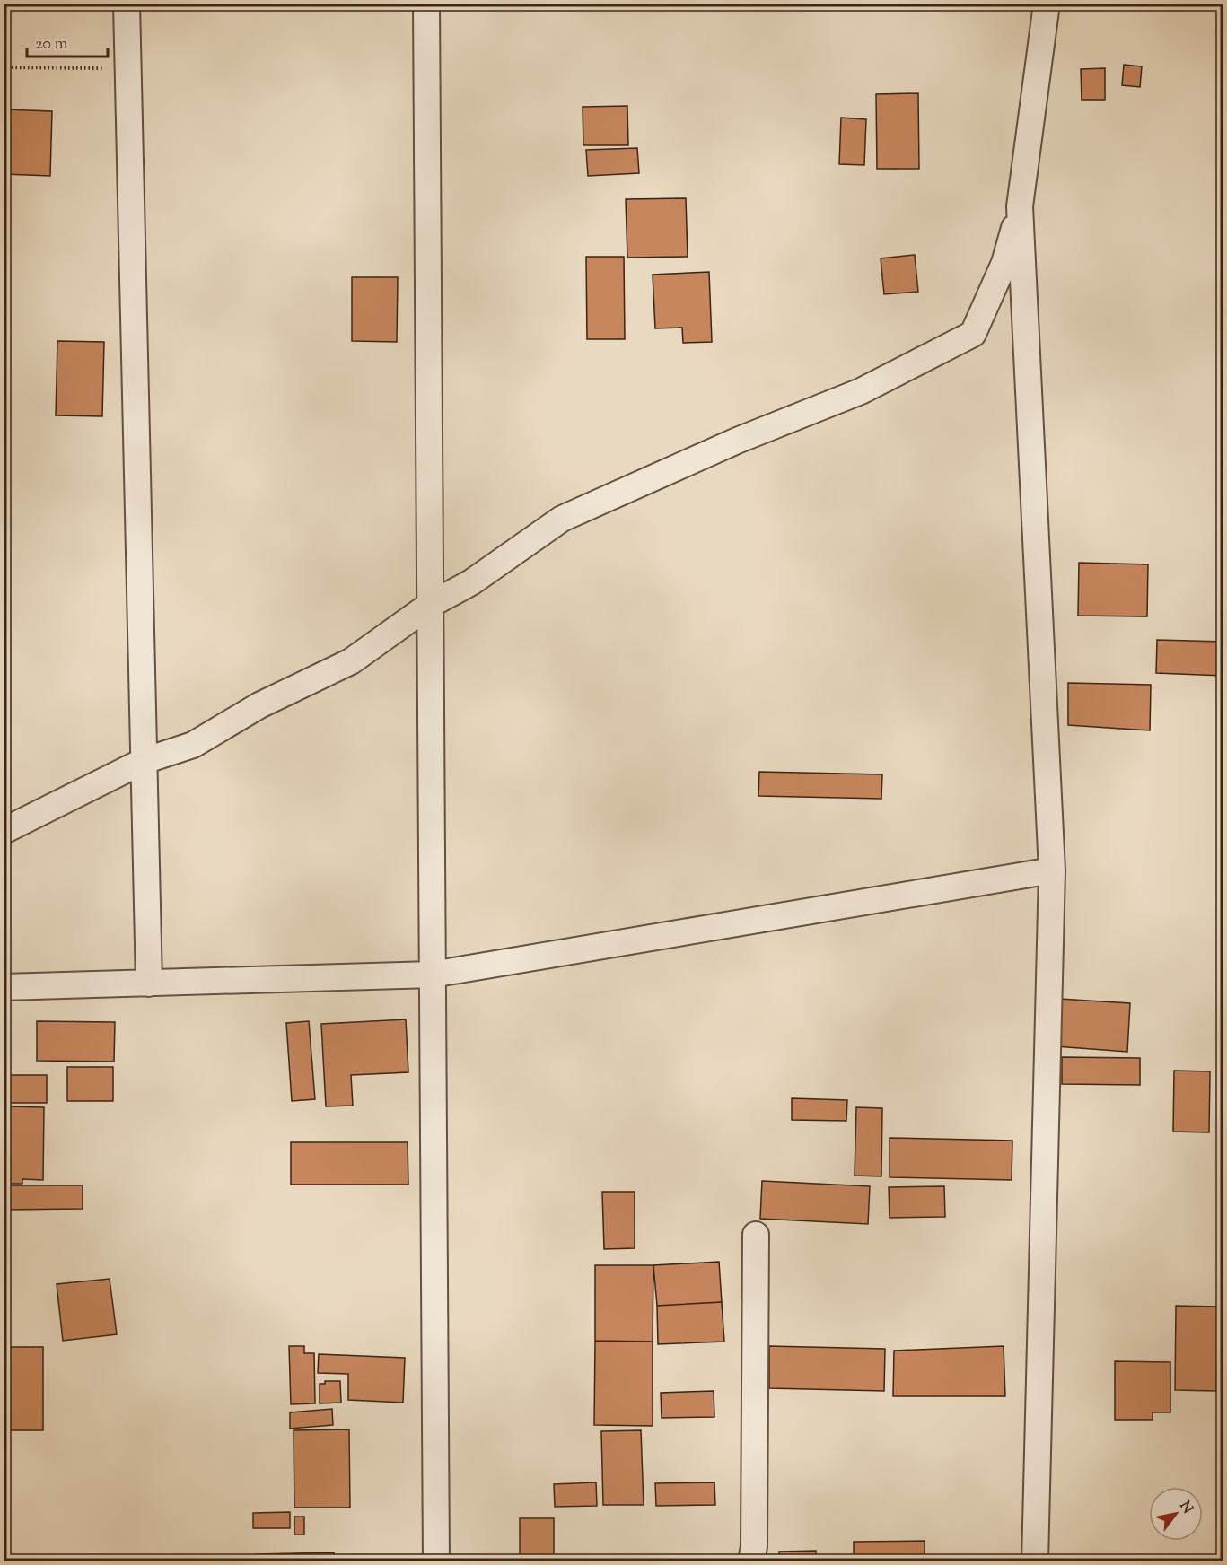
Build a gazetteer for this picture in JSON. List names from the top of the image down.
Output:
{
  "scale_bar": "20 m",
  "north": "top right"
}
